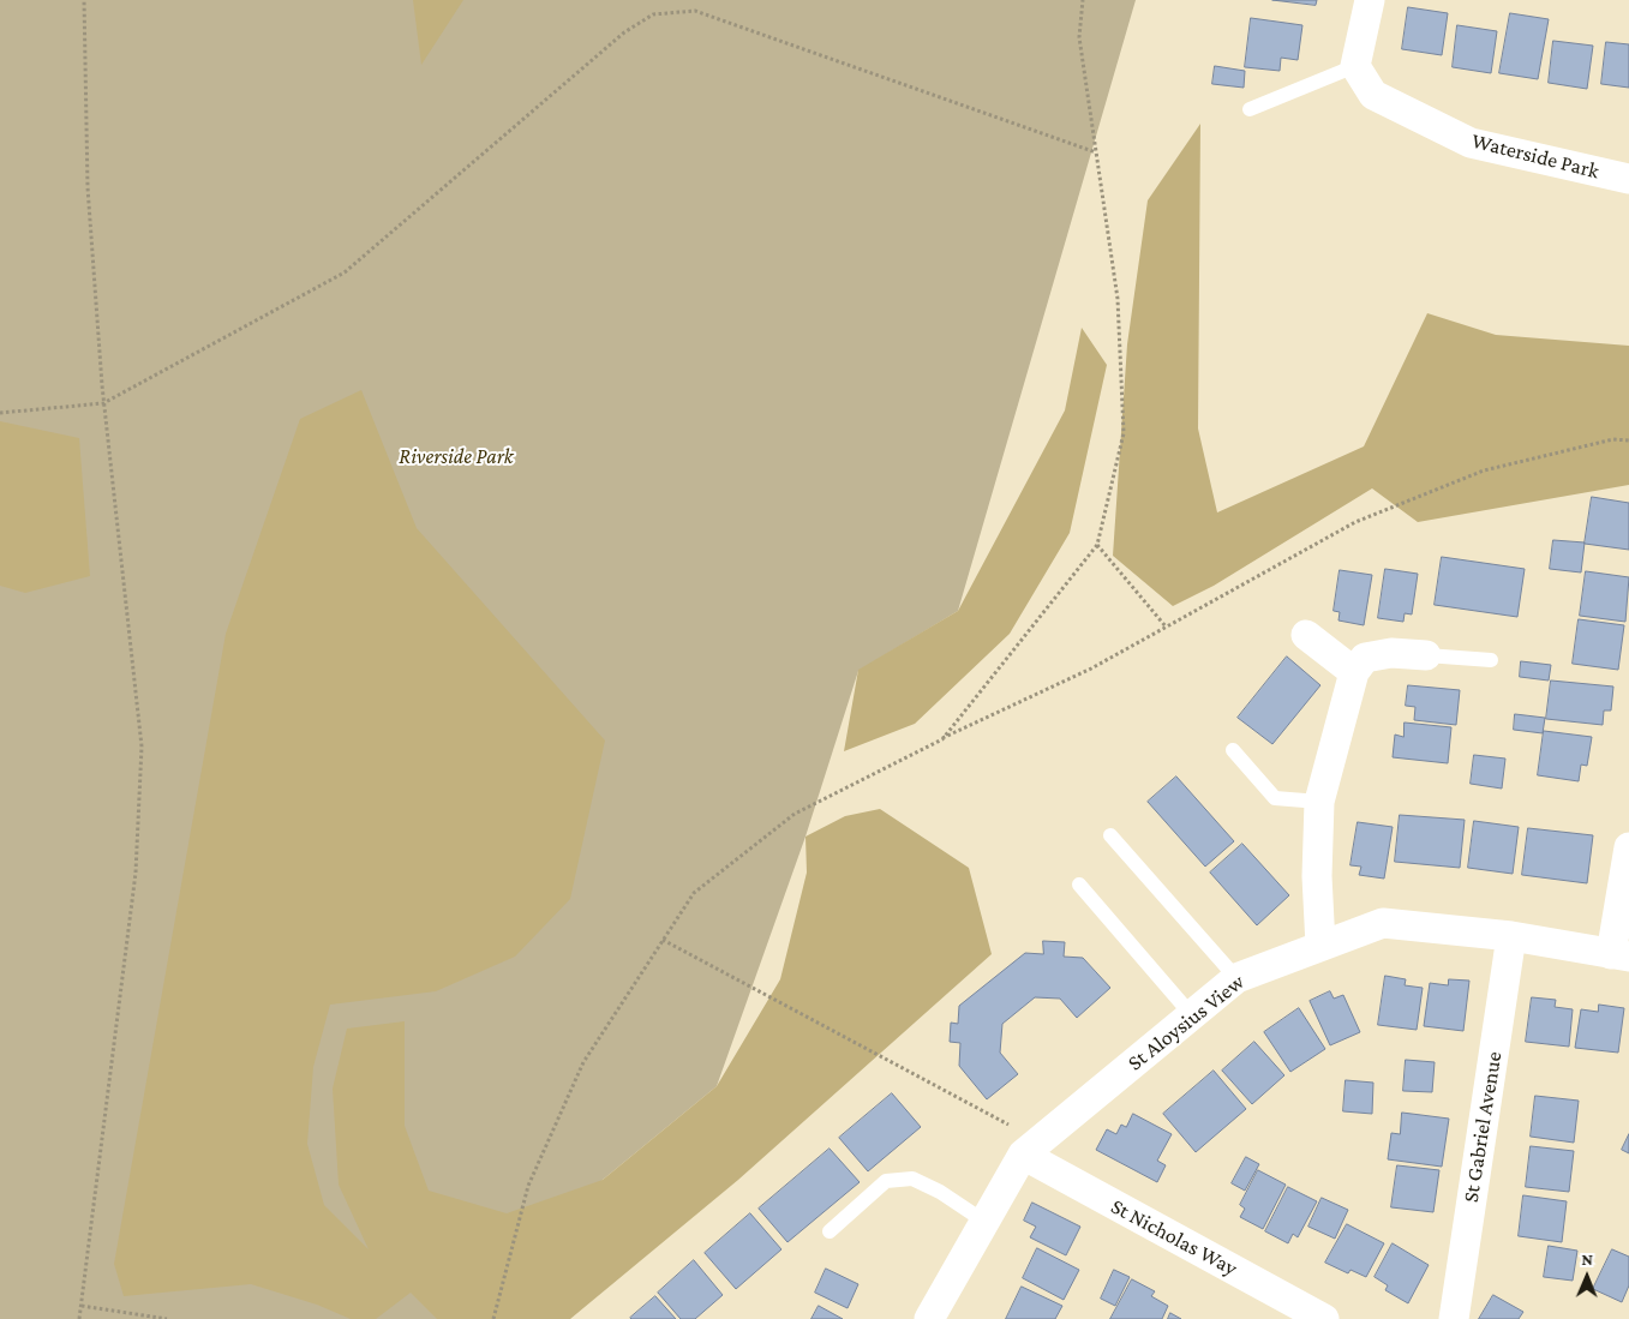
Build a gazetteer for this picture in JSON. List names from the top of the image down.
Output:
{
  "streets": {
    "street": [
      "Waterside Park",
      "St Aloysius View",
      "St Gabriel Avenue",
      "St Nicholas Way"
    ]
  },
  "crossings": [
    ["St Aloysius View", "St Gabriel Avenue"],
    ["St Aloysius View", "St Nicholas Way"]
  ],
  "parks": ["Riverside Park"],
  "north": "top"
}
